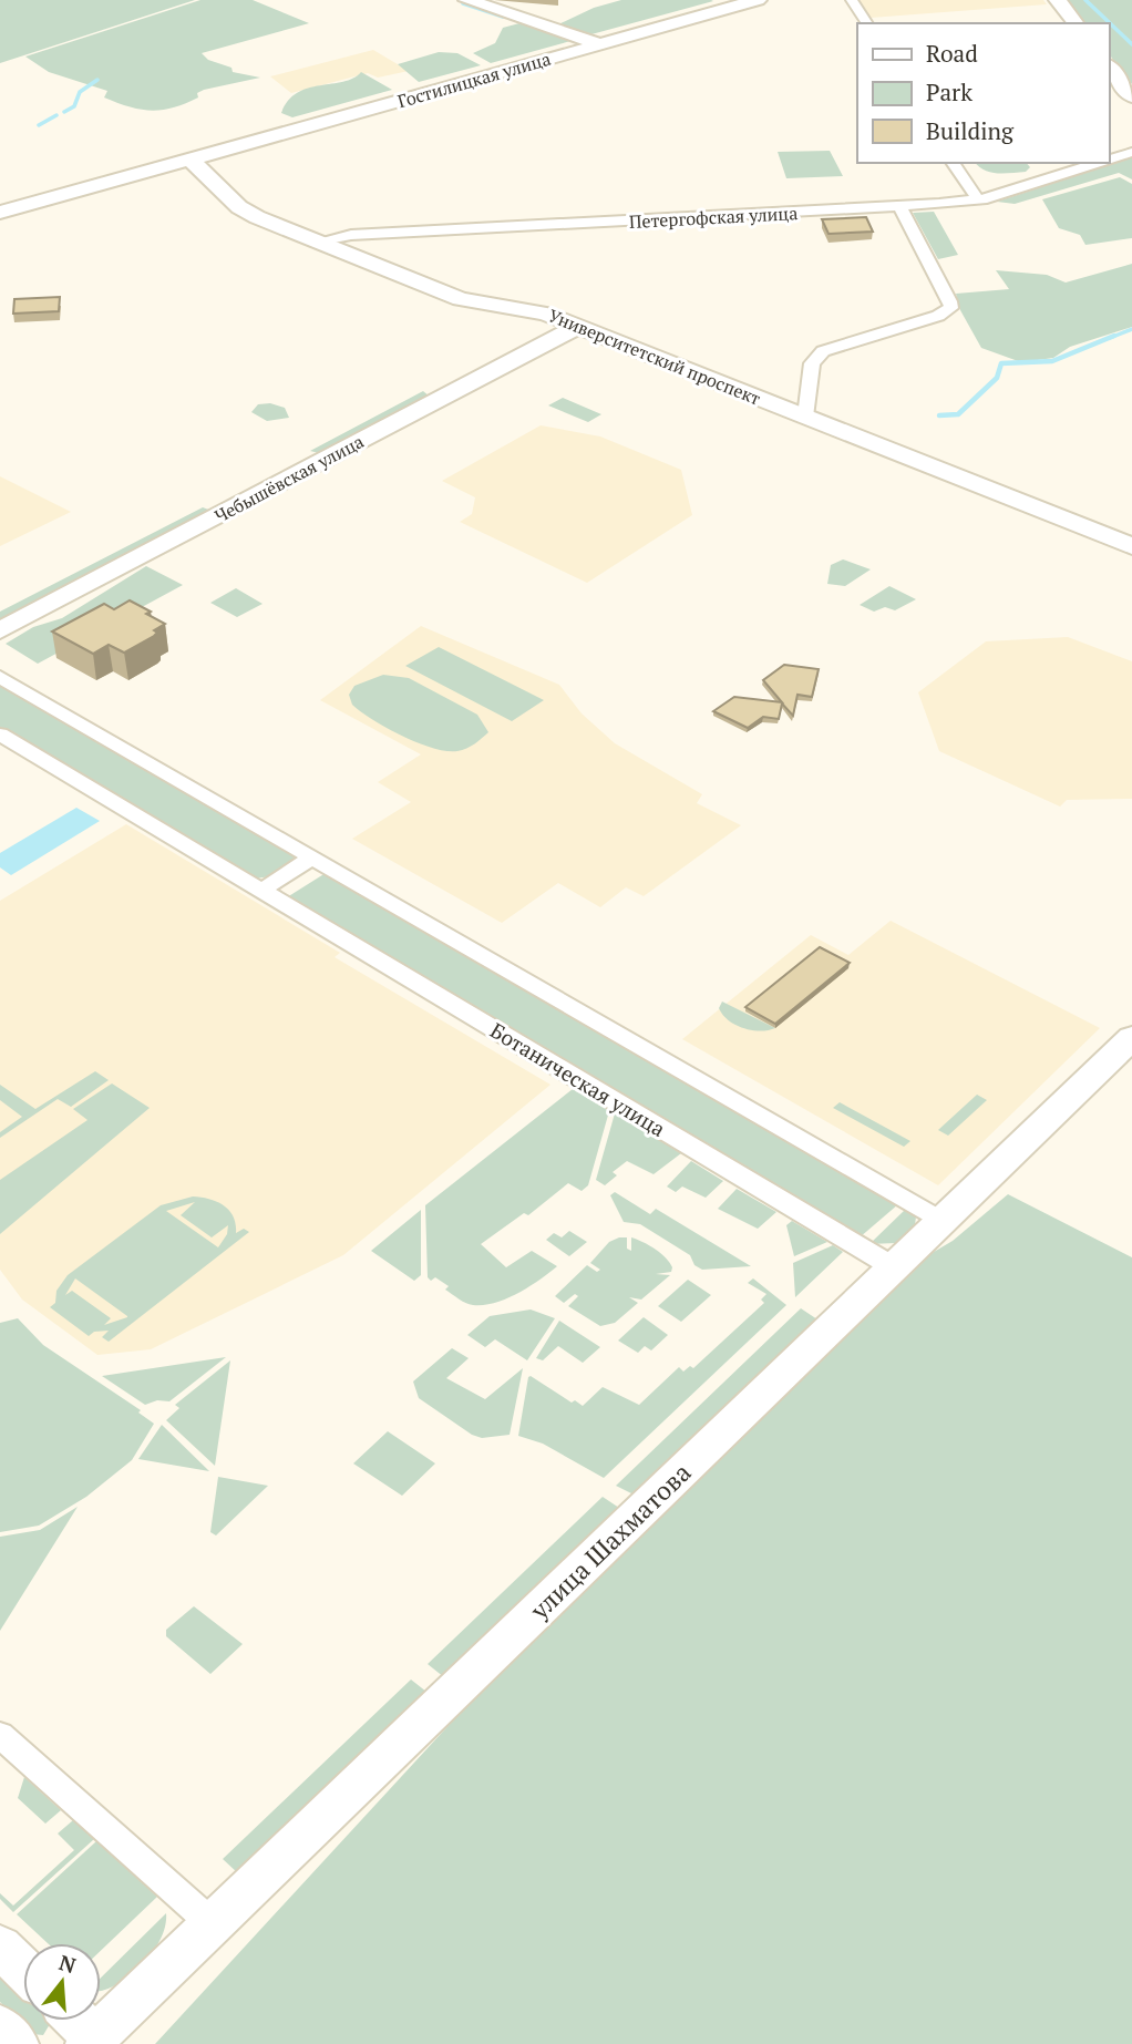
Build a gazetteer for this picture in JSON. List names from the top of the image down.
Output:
{
  "streets": {
    "street": [
      "Гостилицкая улица",
      "Петергофская улица",
      "Университетский проспект",
      "Чебышёвская улица",
      "Ботаническая улица",
      "улица Шахматова"
    ]
  },
  "crossings": [
    ["Гостилицкая улица", "Университетский проспект"],
    ["Петергофская улица", "Университетский проспект"],
    ["Университетский проспект", "Чебышёвская улица"],
    ["Ботаническая улица", "улица Шахматова"]
  ],
  "legend": ["Road", "Park", "Building"],
  "north": "top"
}
